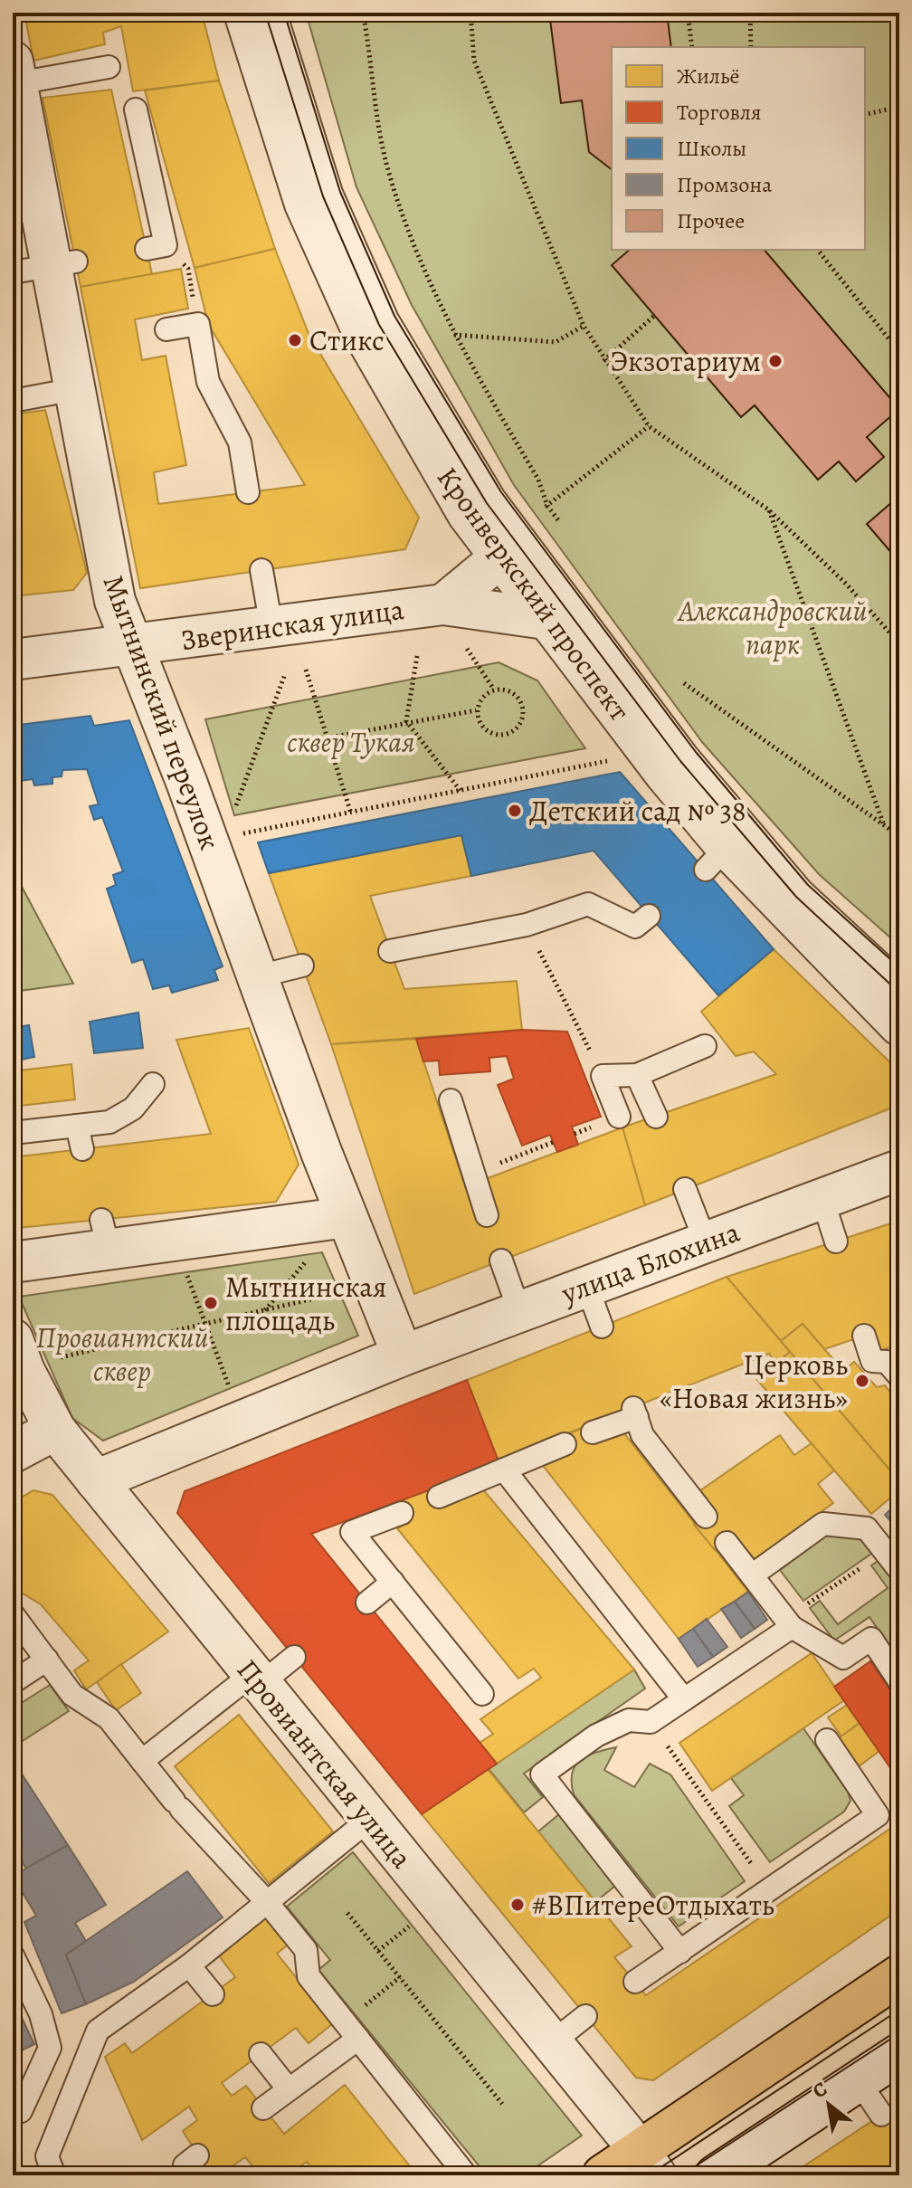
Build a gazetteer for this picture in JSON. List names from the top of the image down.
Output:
{
  "streets": {
    "street": [
      "Кронверкский проспект",
      "Зверинская улица",
      "Мытнинский переулок",
      "улица Блохина",
      "Провиантская улица"
    ]
  },
  "crossings": [
    ["Кронверкский проспект", "Зверинская улица"],
    ["Зверинская улица", "Мытнинский переулок"],
    ["улица Блохина", "Провиантская улица"]
  ],
  "parks": ["Александровский парк", "сквер Тукая", "Провиантский сквер"],
  "places": [
    "Стикс",
    "Экзотариум",
    "Детский сад № 38",
    "Мытнинская площадь",
    "Церковь «Новая жизнь»",
    "#ВПитереОтдыхать"
  ],
  "legend": [
    "Жильё",
    "Торговля",
    "Школы",
    "Промзона",
    "Прочее"
  ],
  "north": "top left"
}
